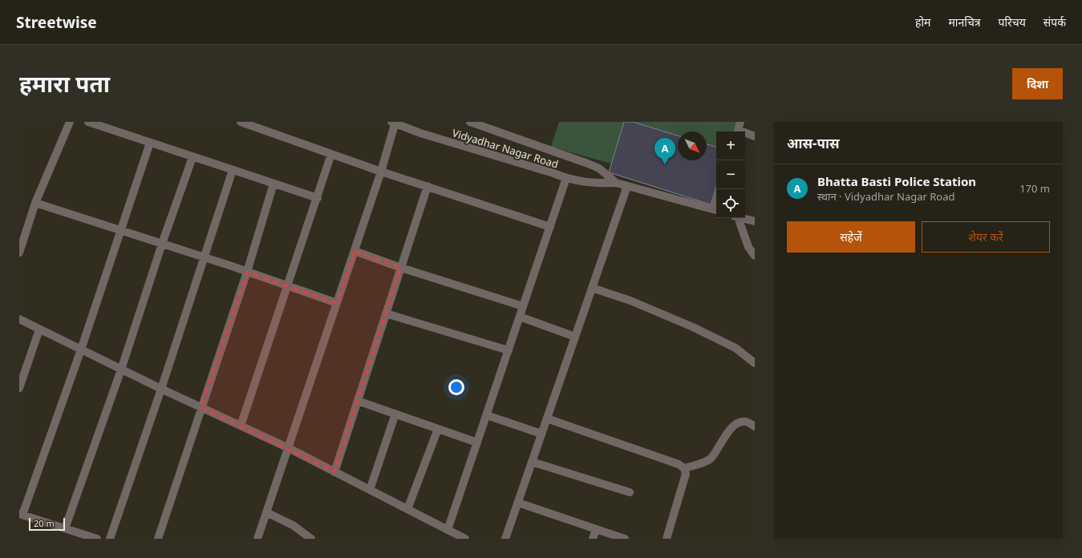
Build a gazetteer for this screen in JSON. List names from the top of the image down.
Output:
{
  "streets": {
    "street": ["Vidyadhar Nagar Road"]
  },
  "scale_bar": "20 m",
  "north": "bottom right",
  "page": {
    "header": "Streetwise",
    "nav": [
      "होम",
      "मानचित्र",
      "परिचय",
      "संपर्क"
    ],
    "title": "हमारा पता",
    "buttons": [
      "दिशा",
      ["सहेजें", "शेयर करें"]
    ],
    "heading": "आस-पास",
    "map_buttons": ["+", "−"],
    "pins": "A",
    "list": [
      {
        "mark": "A",
        "name": "Bhatta Basti Police Station",
        "note": "स्थान · Vidyadhar Nagar Road",
        "value": "170 m"
      }
    ],
    "scale": "20 m"
  }
}
